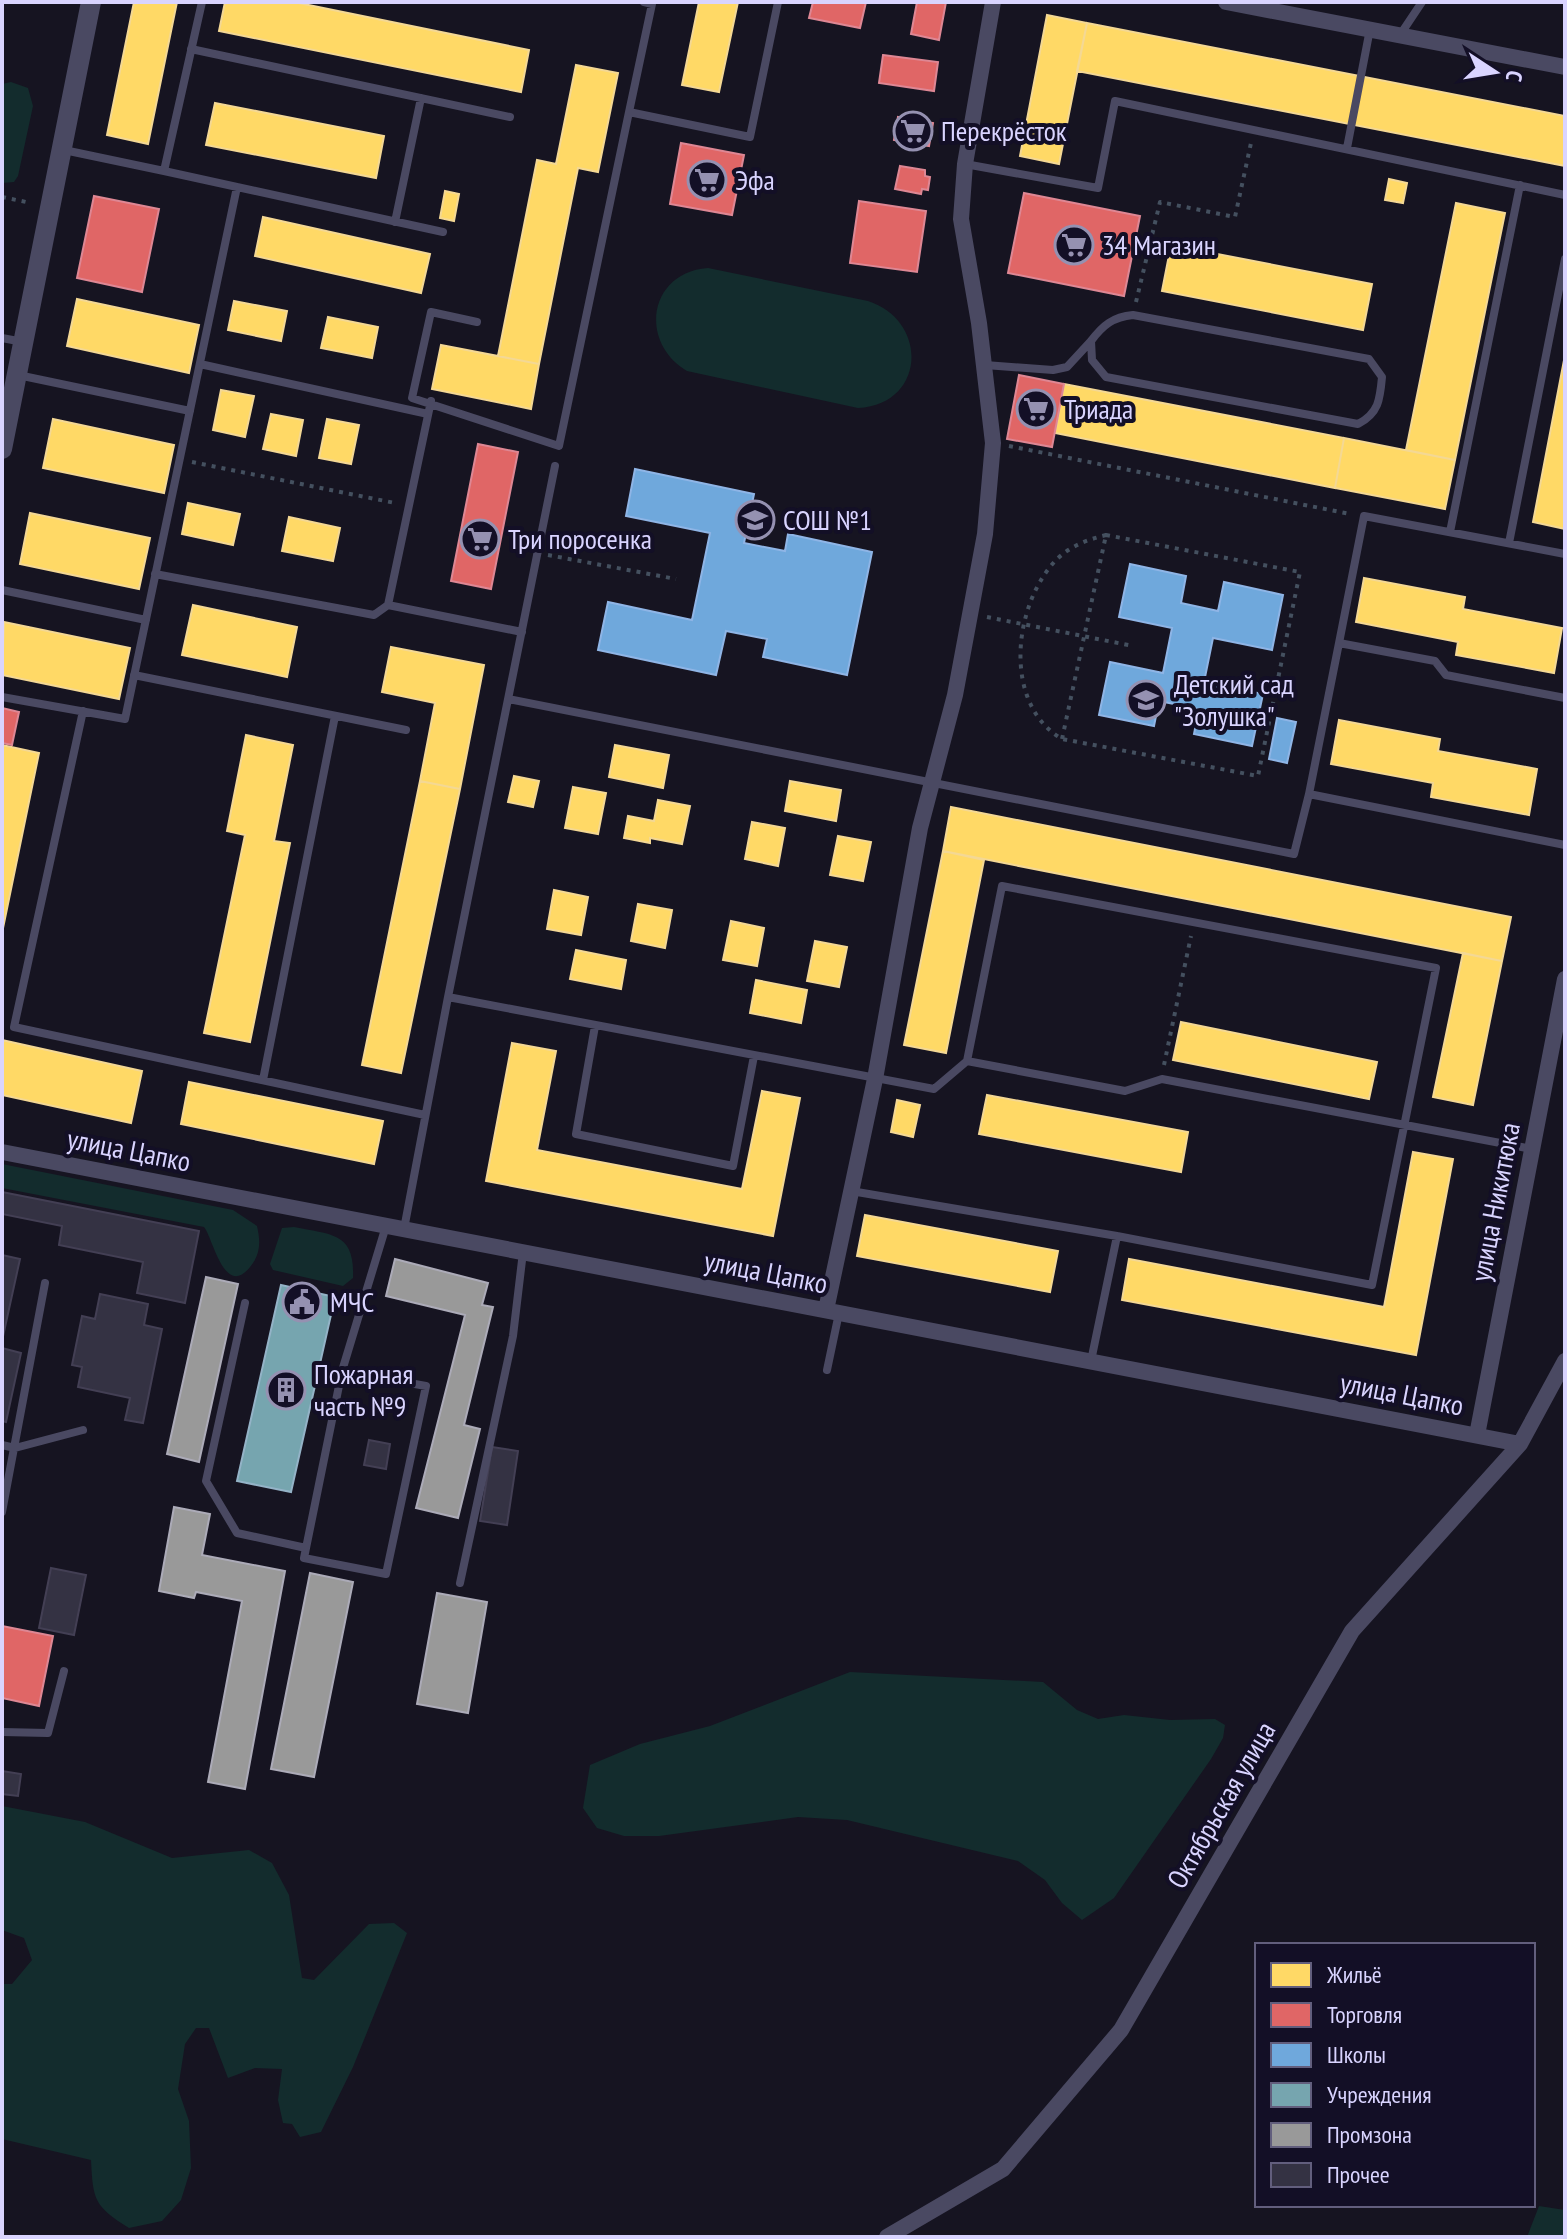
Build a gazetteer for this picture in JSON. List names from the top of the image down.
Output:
{
  "streets": {
    "street": ["улица Цапко", "улица Никитюка", "Октябрьская улица"]
  },
  "crossings": [
    ["улица Цапко", "улица Никитюка"],
    ["улица Цапко", "Октябрьская улица"]
  ],
  "places": {
    "supermarket": [
      "Перекрёсток",
      "Эфа",
      "34 Магазин",
      "Триада",
      "Три поросенка"
    ],
    "school or university": ["СОШ №1", "Детский сад \"Золушка\""],
    "public building": ["МЧС"],
    "building": ["Пожарная часть №9"]
  },
  "legend": [
    "Жильё",
    "Торговля",
    "Школы",
    "Учреждения",
    "Промзона",
    "Прочее"
  ],
  "north": "right"
}
